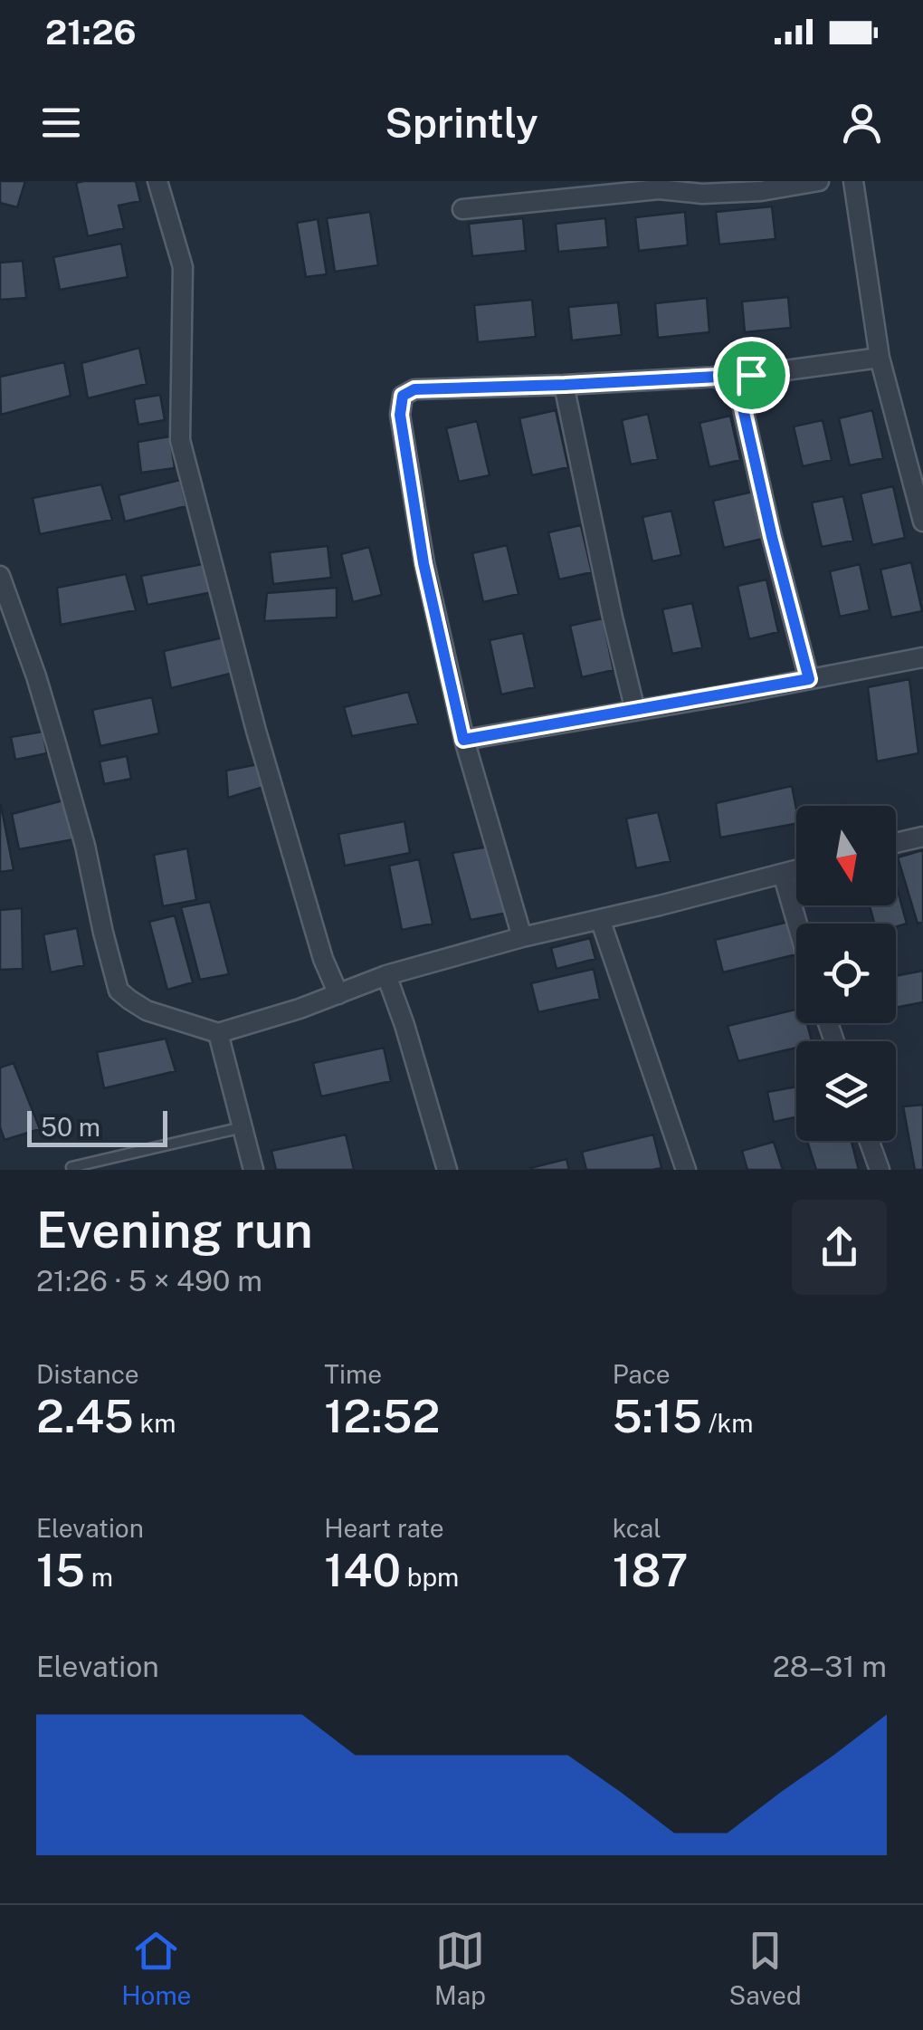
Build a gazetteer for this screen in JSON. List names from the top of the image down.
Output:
{
  "scale_bar": "50 m",
  "north": "bottom",
  "page": {
    "status": "21:26",
    "header": "Sprintly",
    "scale": "50 m",
    "heading": ["Evening run", "21:26 · 5 × 490 m"],
    "stats": [
      ["Distance", "2.45 km"],
      ["Time", "12:52"],
      ["Pace", "5:15 /km"],
      ["Elevation", "15 m"],
      ["Heart rate", "140 bpm"],
      ["kcal", "187"]
    ],
    "chart": ["Elevation", "28–31 m"],
    "tabs": ["Home", "Map", "Saved"]
  }
}
